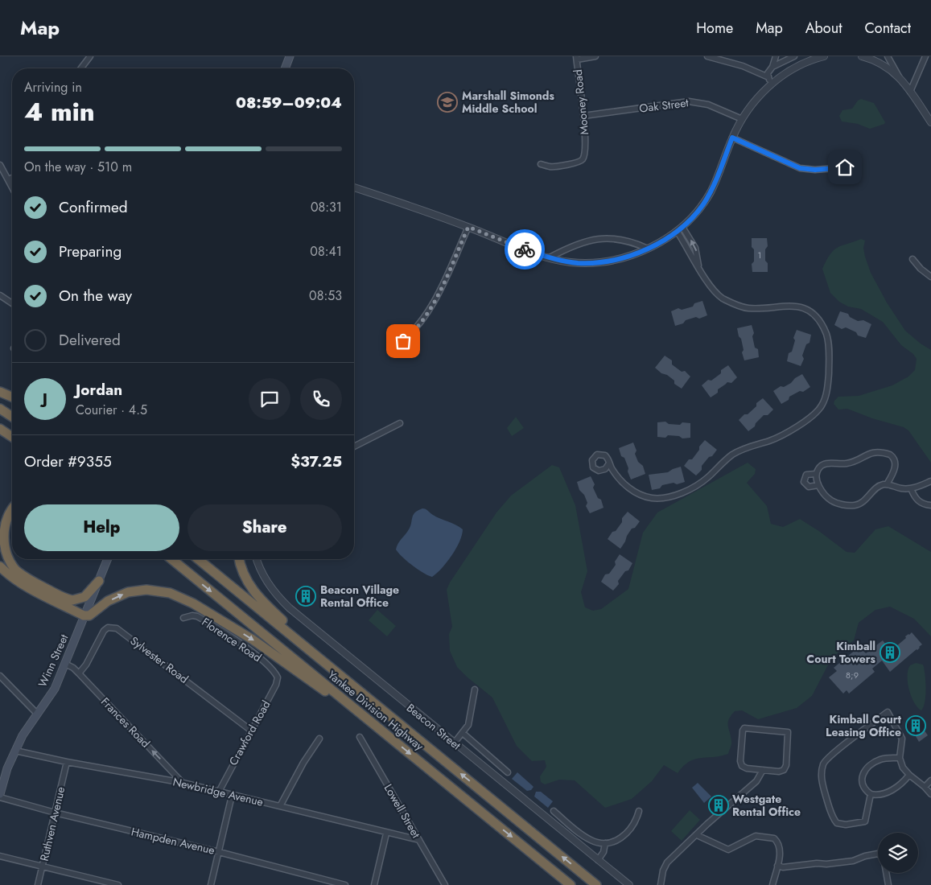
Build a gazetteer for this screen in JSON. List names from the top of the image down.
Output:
{
  "streets": {
    "highway": ["Yankee Division Highway"],
    "main road": ["Winn Street"],
    "street": [
      "Mooney Road",
      "Oak Street",
      "Florence Road",
      "Sylvester Road",
      "Frances Road",
      "Beacon Street",
      "Crawford Road",
      "Newbridge Avenue",
      "Lowell Street",
      "Ruthven Avenue",
      "Hampden Avenue"
    ]
  },
  "crossings": [
    ["Mooney Road", "Oak Street"],
    ["Florence Road", "Crawford Road"],
    ["Sylvester Road", "Frances Road"],
    ["Sylvester Road", "Crawford Road"],
    ["Winn Street", "Frances Road"],
    ["Winn Street", "Newbridge Avenue"],
    ["Frances Road", "Newbridge Avenue"],
    ["Crawford Road", "Newbridge Avenue"],
    ["Newbridge Avenue", "Lowell Street"],
    ["Newbridge Avenue", "Ruthven Avenue"],
    ["Ruthven Avenue", "Hampden Avenue"]
  ],
  "one_way": ["Frances Road"],
  "places": {
    "school or university": ["Marshall Simonds Middle School"],
    "building": [
      "Beacon Village Rental Office",
      "Kimball Court Towers",
      "Kimball Court Leasing Office",
      "Westgate Rental Office"
    ]
  },
  "house_numbers": ["1", "8;9"],
  "page": {
    "header": "Map",
    "nav": [
      "Home",
      "Map",
      "About",
      "Contact"
    ],
    "heading": ["4 min", "Arriving in", "08:59–09:04"],
    "panel": [
      "Jordan",
      "Courier · 4.5",
      "Order #9355",
      "$37.25"
    ],
    "bar": "On the way · 510 m",
    "list": [
      ["Confirmed", "08:31"],
      ["Preparing", "08:41"],
      ["On the way", "08:53"],
      "Delivered"
    ],
    "round": "J",
    "buttons": ["Help", "Share"]
  }
}
